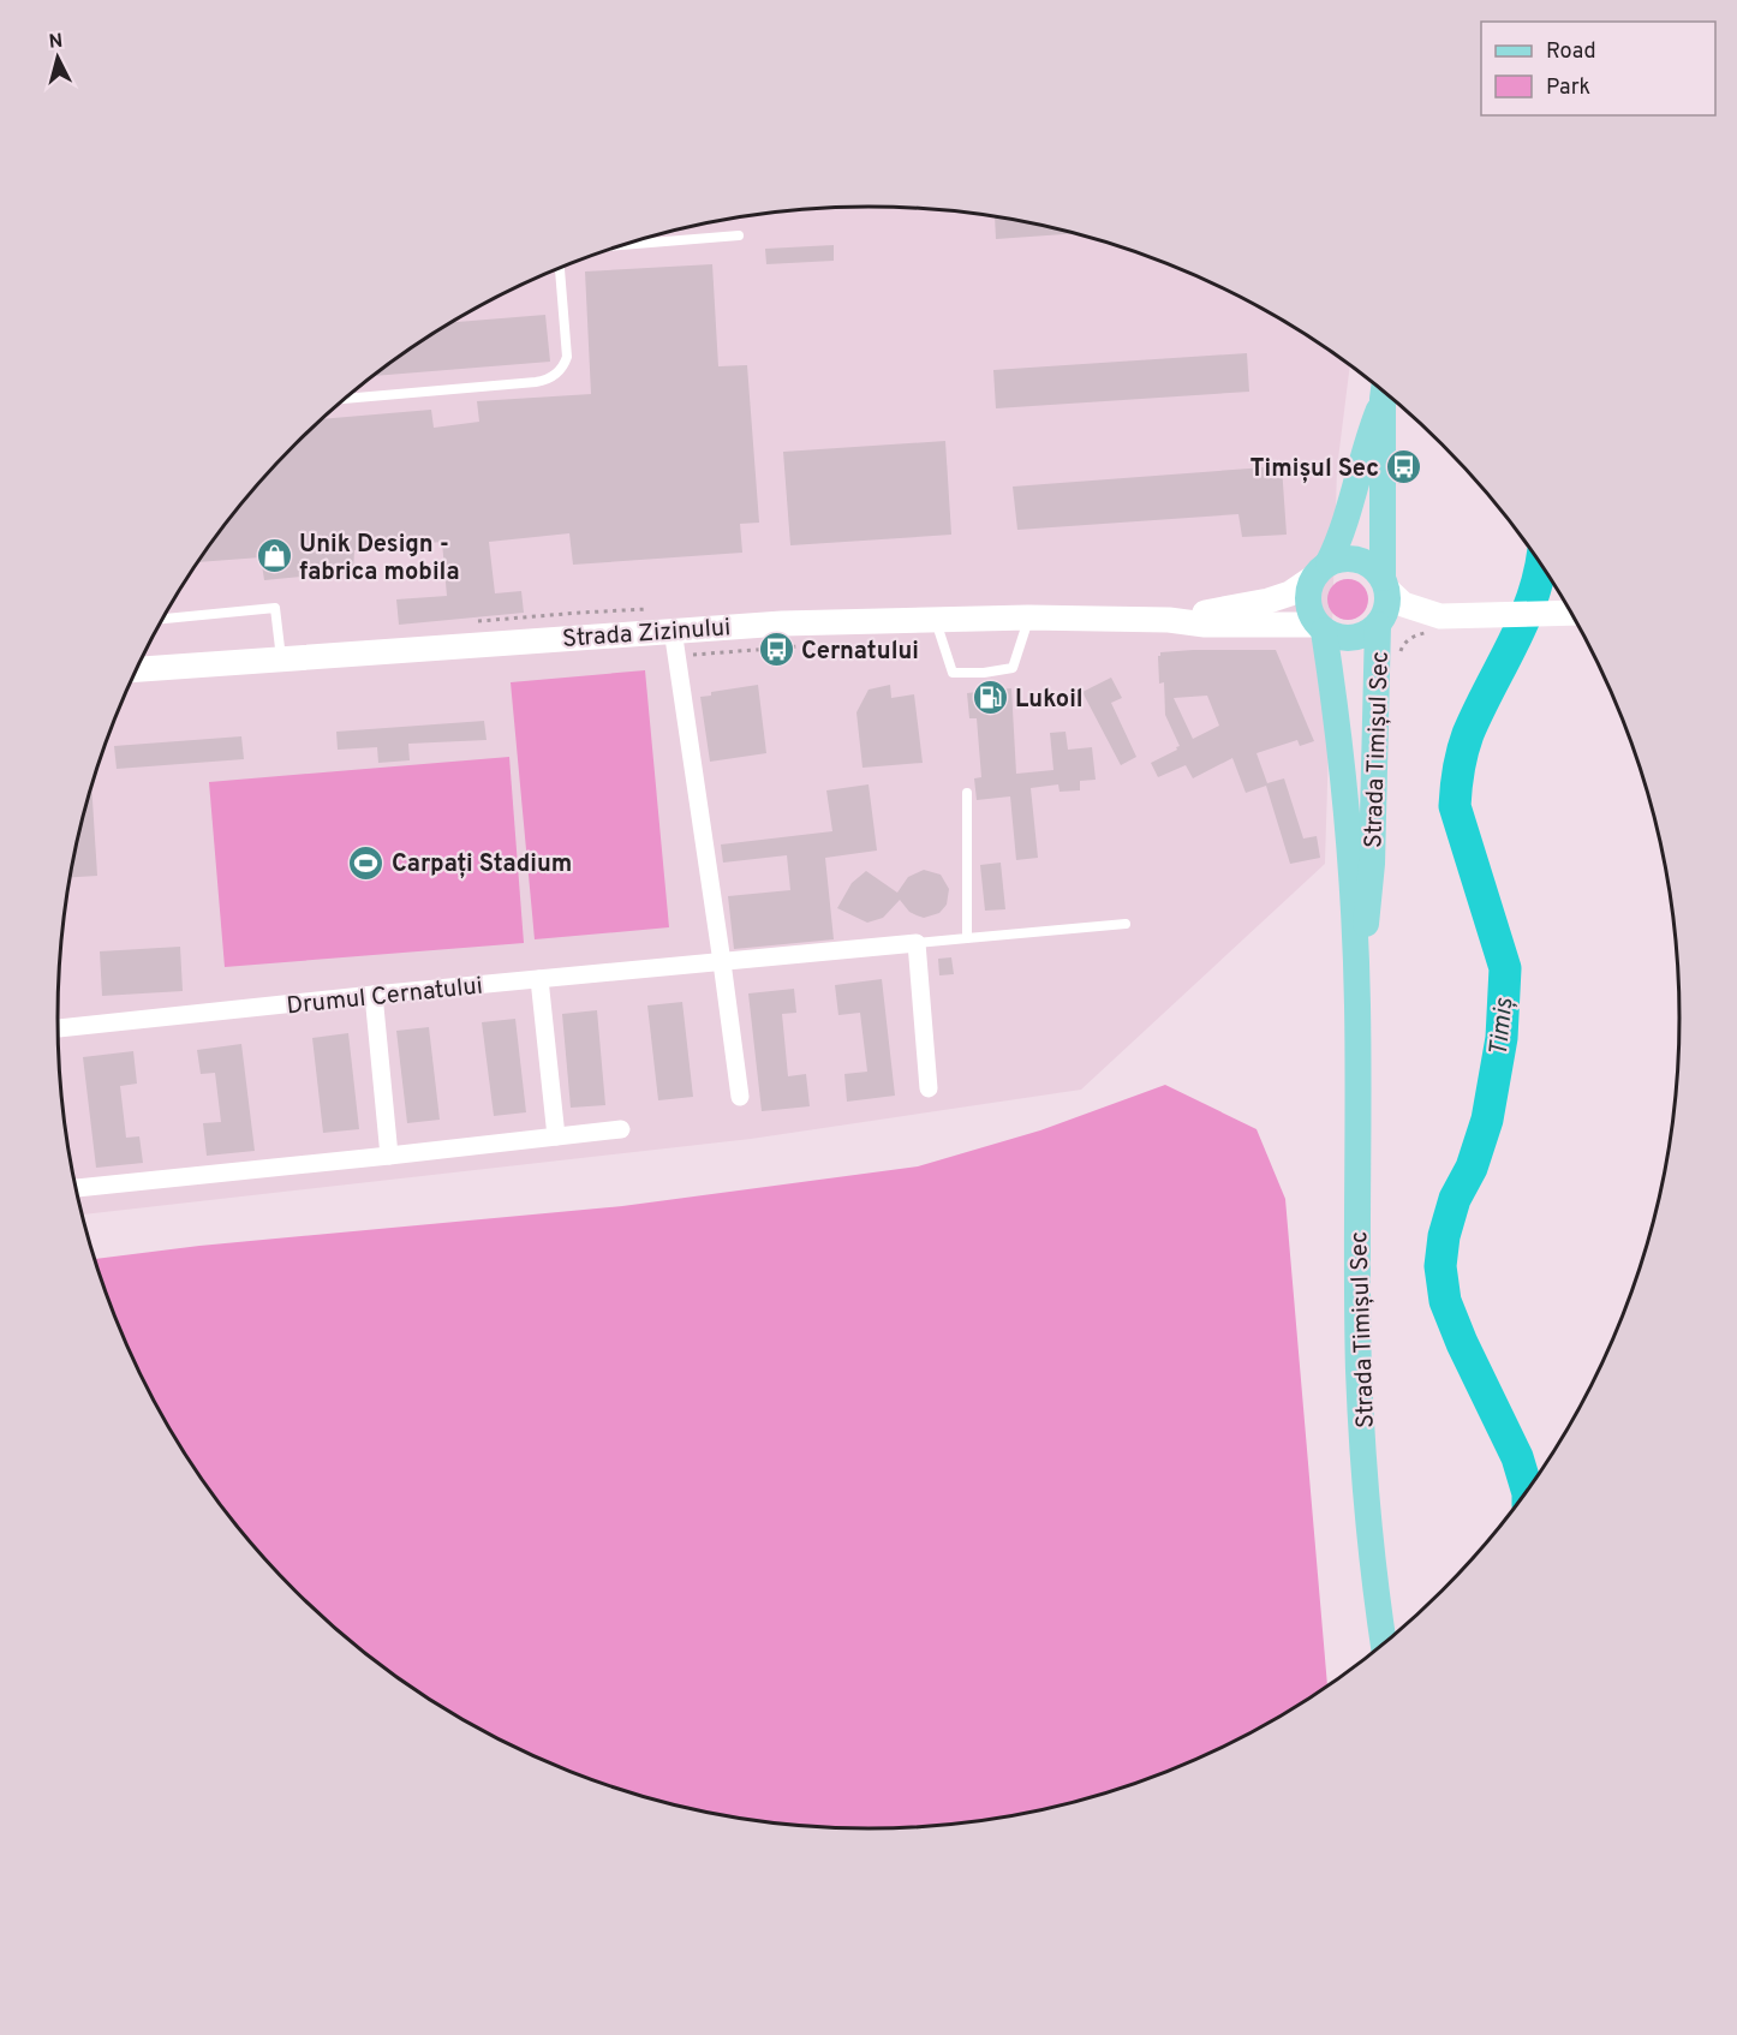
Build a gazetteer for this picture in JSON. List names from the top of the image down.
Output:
{
  "streets": {
    "main road": ["Strada Zizinului", "Strada Timișul Sec"],
    "street": ["Drumul Cernatului"]
  },
  "crossings": [
    ["Strada Zizinului", "Strada Timișul Sec"]
  ],
  "water": ["Timiș"],
  "places": {
    "bus stop": ["Timișul Sec", "Cernatului"],
    "shop": ["Unik Design - fabrica mobila"],
    "fuel station": ["Lukoil"],
    "sports": ["Carpați Stadium"]
  },
  "legend": ["Road", "Park"],
  "north": "top"
}
